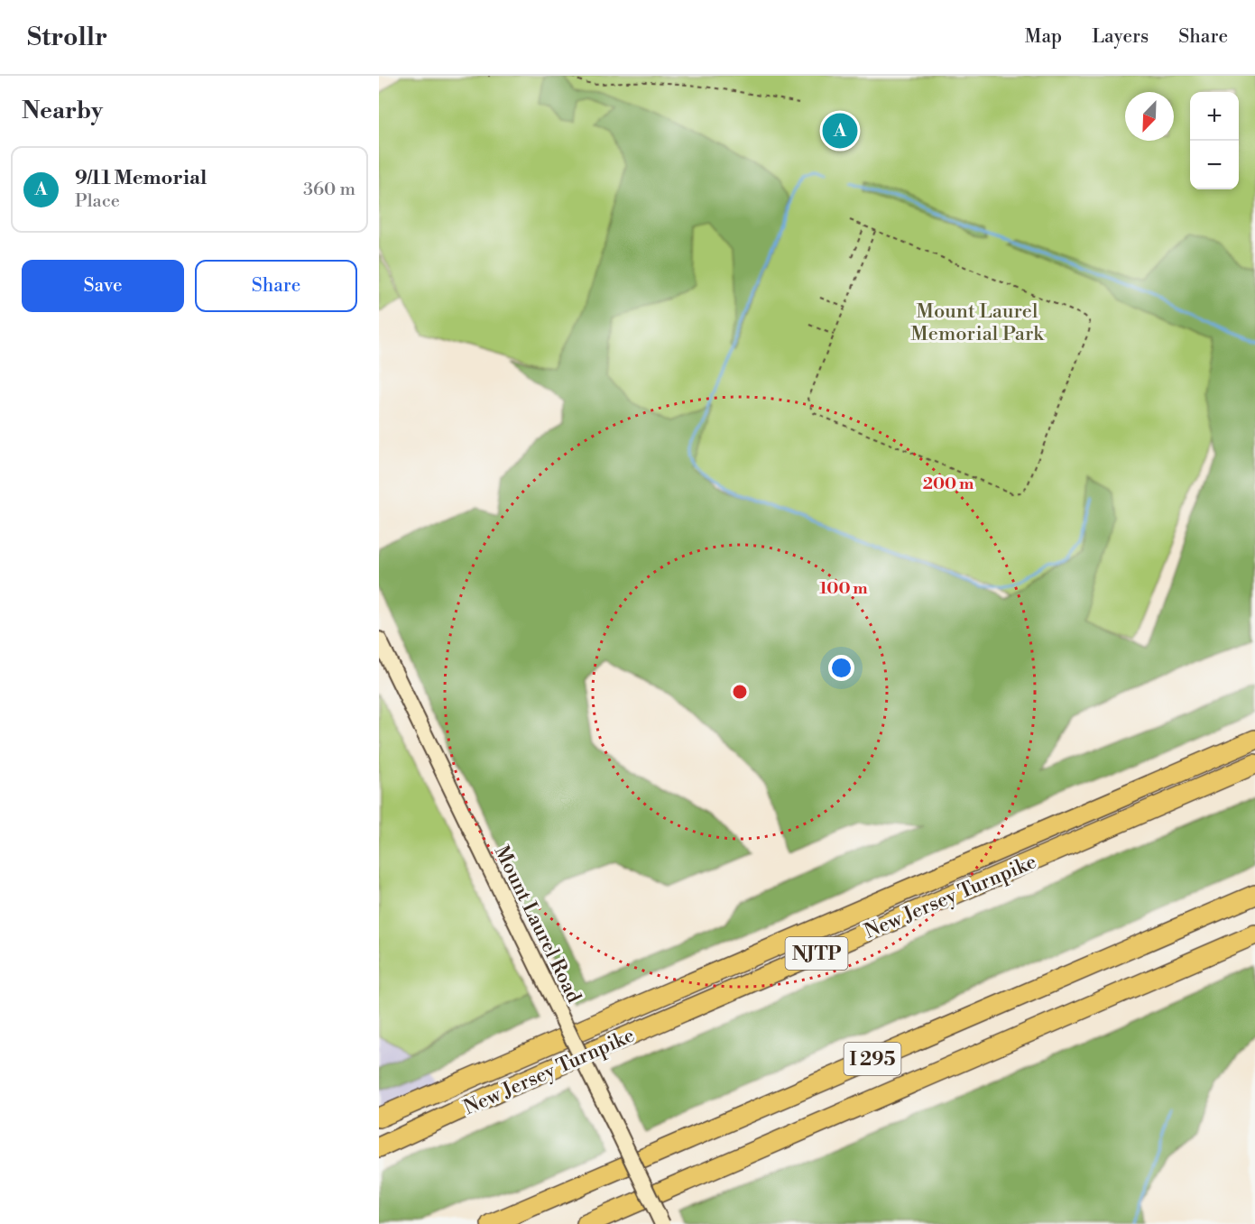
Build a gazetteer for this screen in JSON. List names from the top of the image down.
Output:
{
  "streets": {
    "highway": ["New Jersey Turnpike", "NJTP", "I 295"],
    "main road": ["Mount Laurel Road"]
  },
  "parks": ["Mount Laurel Memorial Park"],
  "north": "bottom left",
  "page": {
    "header": "Strollr",
    "nav": ["Map", "Layers", "Share"],
    "heading": "Nearby",
    "map_buttons": ["+", "−"],
    "pins": "A",
    "list": [
      {
        "mark": "A",
        "name": "9/11 Memorial",
        "note": "Place",
        "value": "360 m"
      }
    ],
    "buttons": ["Save", "Share"]
  },
  "rings": ["200 m", "100 m"]
}
